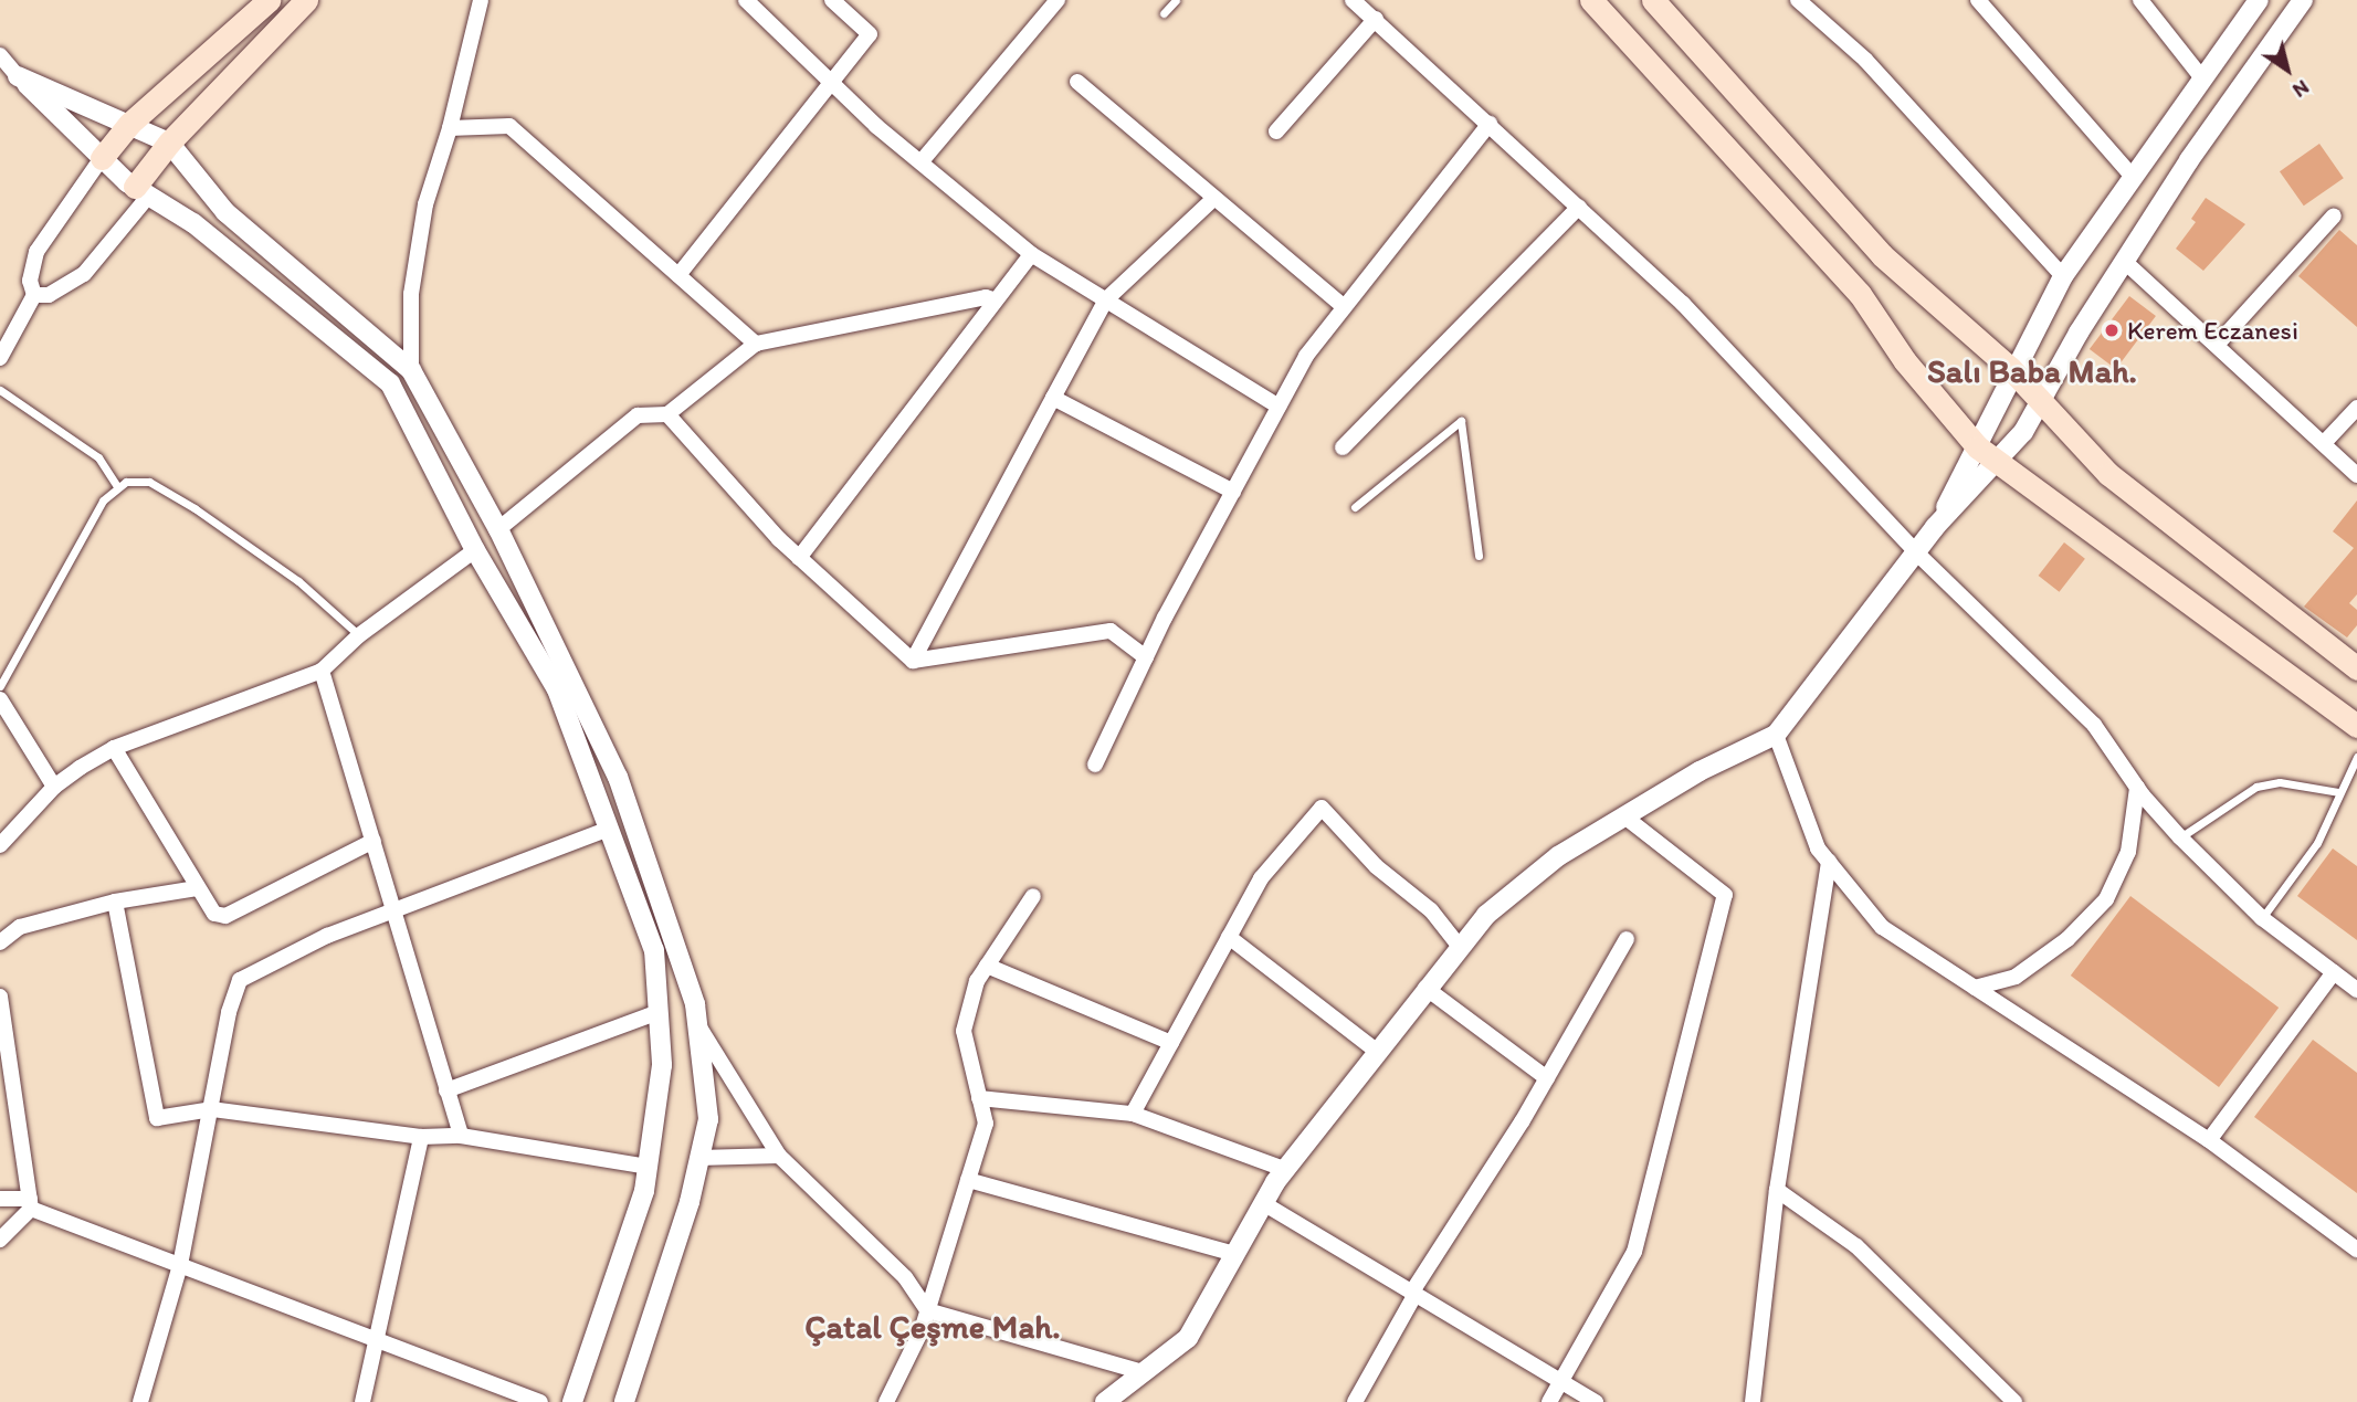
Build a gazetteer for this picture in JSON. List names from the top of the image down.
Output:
{
  "districts": ["Salı Baba Mah.", "Çatal Çeşme Mah."],
  "places": ["Kerem Eczanesi"],
  "north": "bottom right"
}
